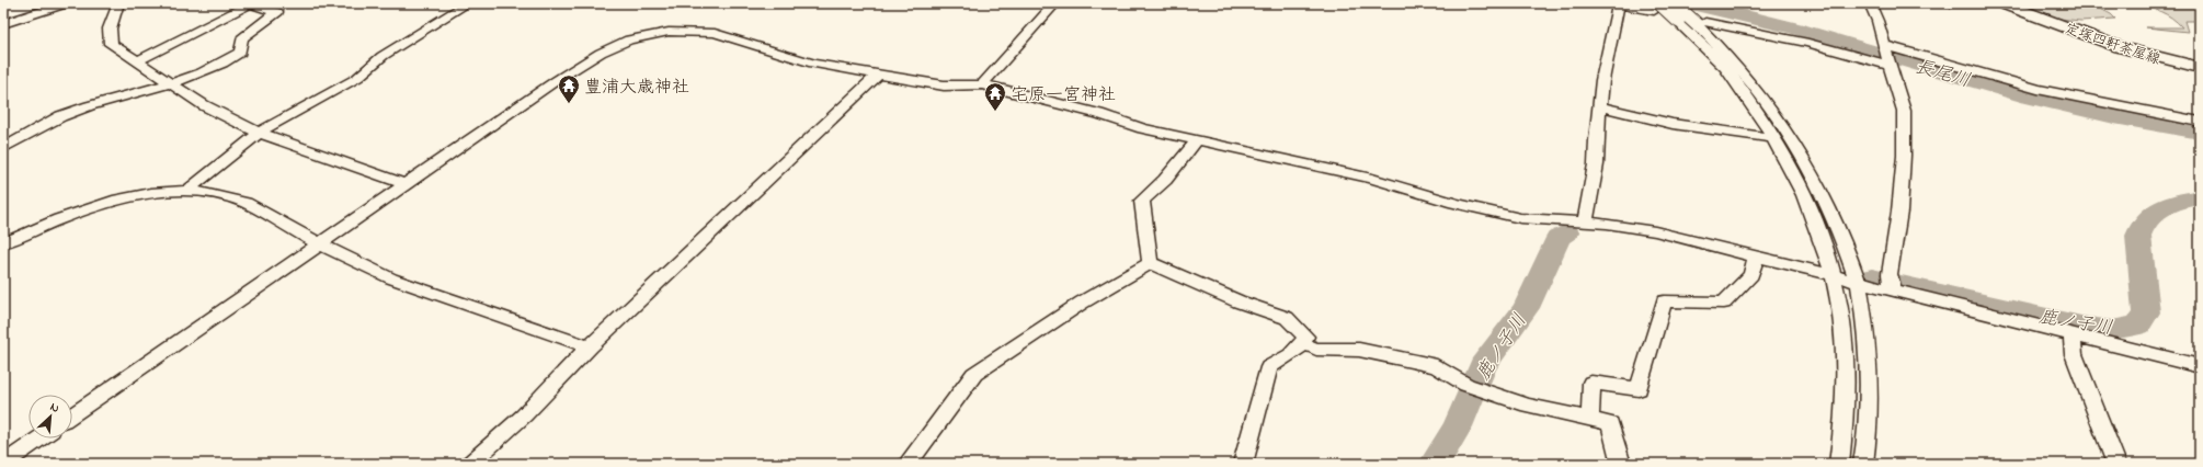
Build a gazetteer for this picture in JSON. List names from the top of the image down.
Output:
{
  "streets": {
    "main road": ["定塚四軒茶屋線"]
  },
  "water": ["長尾川", "鹿ノ子川"],
  "places": {
    "temple": ["豊浦大歳神社", "宅原一宮神社"]
  },
  "north": "top right"
}
